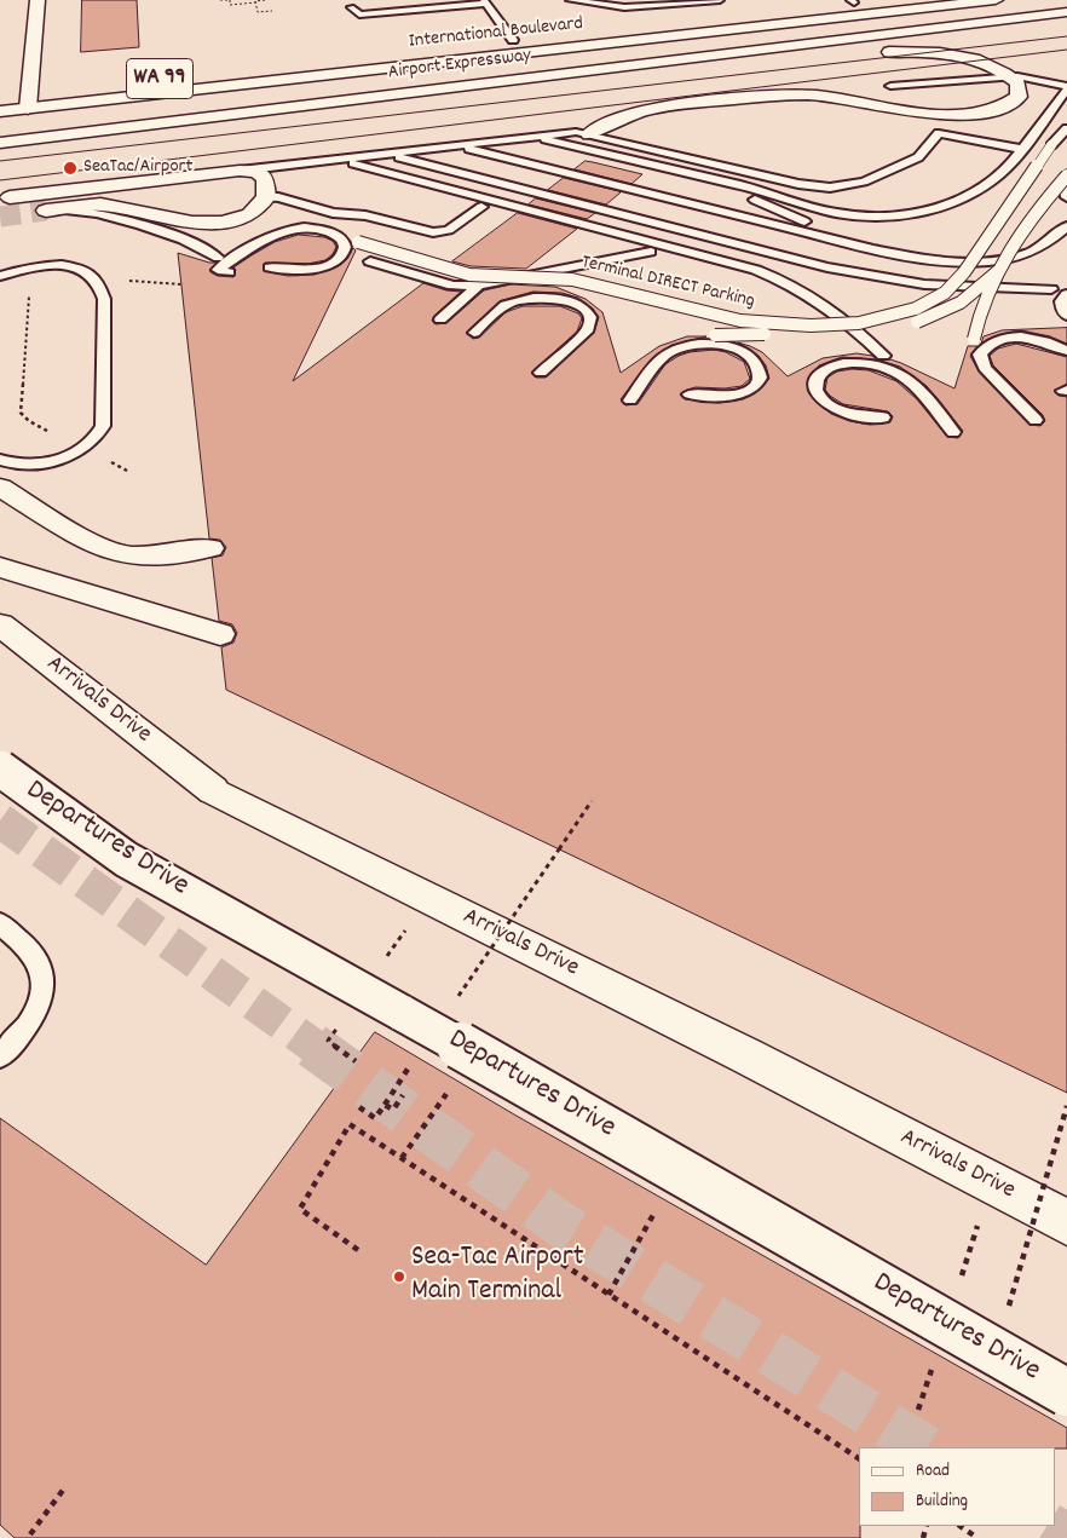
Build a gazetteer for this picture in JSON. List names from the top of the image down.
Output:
{
  "streets": {
    "main road": [
      "International Boulevard",
      "Airport Expressway",
      "WA 99",
      "Arrivals Drive",
      "Departures Drive"
    ],
    "lane": ["Terminal DIRECT Parking"]
  },
  "places": ["SeaTac/Airport", "Sea-Tac Airport Main Terminal"],
  "legend": ["Road", "Building"]
}
